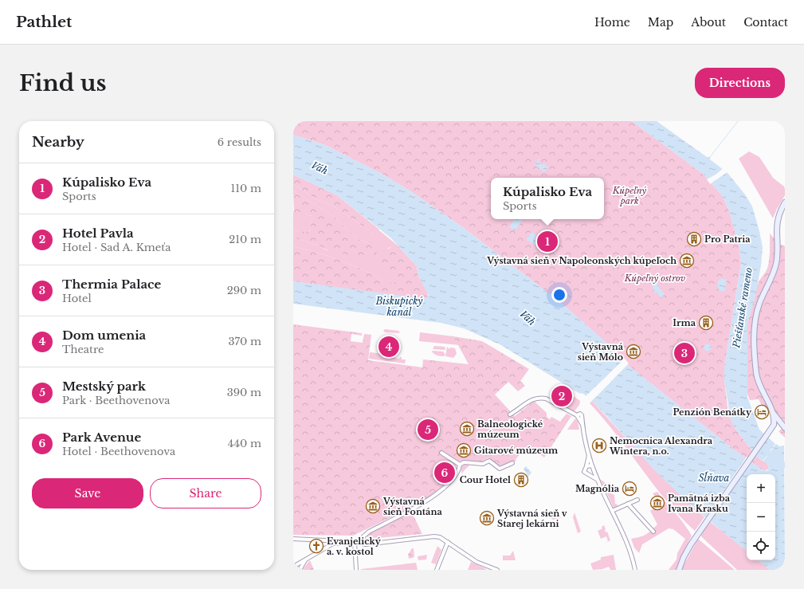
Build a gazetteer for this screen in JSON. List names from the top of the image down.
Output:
{
  "water": [
    "Váh",
    "Biskupický kanál",
    "Piešťanské rameno",
    "Sĺňava"
  ],
  "parks": ["Kúpeľný park", "Kúpeľný ostrov"],
  "places": {
    "building": ["Pro Patria", "Irma", "Cour Hotel"],
    "museum": [
      "Výstavná sieň v Napoleonských kúpeľoch",
      "Výstavná sieň Mólo",
      "Balneologické múzeum",
      "Gitarové múzeum",
      "Pamätná izba Ivana Krasku",
      "Výstavná sieň Fontána",
      "Výstavná sieň v Starej lekárni"
    ],
    "hotel": ["Penzión Benátky", "Magnólia"],
    "hospital": ["Nemocnica Alexandra Wintera, n.o."],
    "church": ["Evanjelický a. v. kostol"]
  },
  "page": {
    "header": "Pathlet",
    "nav": [
      "Home",
      "Map",
      "About",
      "Contact"
    ],
    "buttons": [
      "Directions",
      ["Save", "Share"]
    ],
    "title": "Find us",
    "heading": ["Nearby", "6 results"],
    "list": [
      {
        "mark": "1",
        "name": "Kúpalisko Eva",
        "note": "Sports",
        "value": "110 m"
      },
      {
        "mark": "2",
        "name": "Hotel Pavla",
        "note": "Hotel · Sad A. Kmeťa",
        "value": "210 m"
      },
      {
        "mark": "3",
        "name": "Thermia Palace",
        "note": "Hotel",
        "value": "290 m"
      },
      {
        "mark": "4",
        "name": "Dom umenia",
        "note": "Theatre",
        "value": "370 m"
      },
      {
        "mark": "5",
        "name": "Mestský park",
        "note": "Park · Beethovenova",
        "value": "390 m"
      },
      {
        "mark": "6",
        "name": "Park Avenue",
        "note": "Hotel · Beethovenova",
        "value": "440 m"
      }
    ],
    "popup": ["Kúpalisko Eva", "Sports"],
    "pins": [
      "1",
      "4",
      "3",
      "2",
      "5",
      "6"
    ],
    "map_buttons": ["+", "−"]
  }
}
